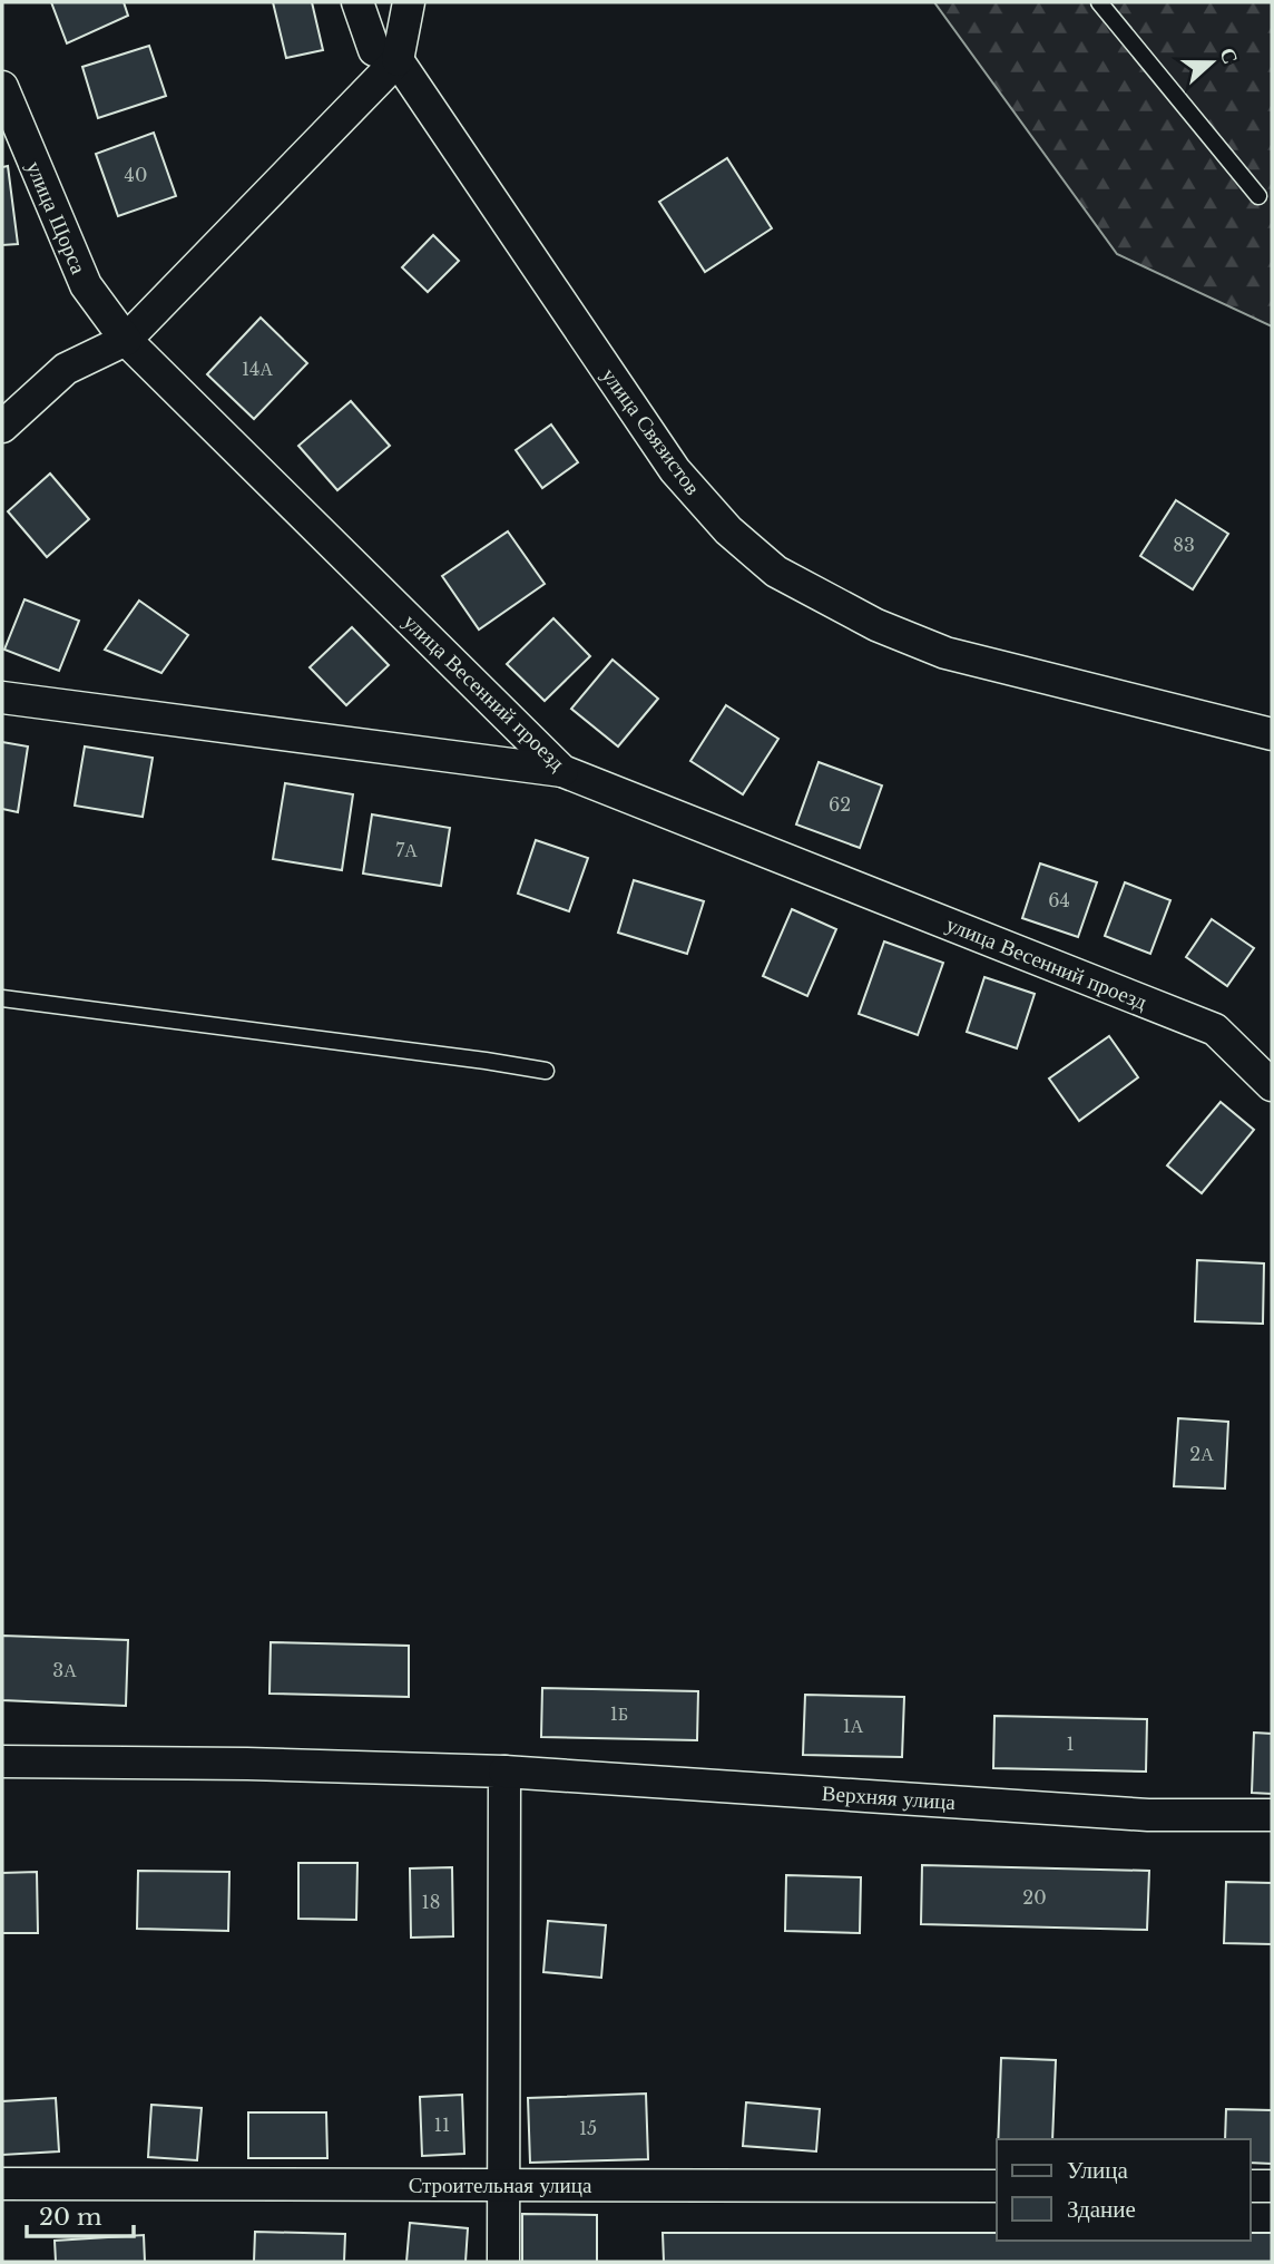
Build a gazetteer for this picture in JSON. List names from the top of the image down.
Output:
{
  "streets": {
    "street": [
      "улица Щорса",
      "улица Связистов",
      "улица Весенний проезд",
      "Верхняя улица",
      "Строительная улица"
    ]
  },
  "crossings": [
    ["улица Щорса", "улица Весенний проезд"]
  ],
  "house_numbers": [
    "40",
    "14А",
    "83",
    "62",
    "7А",
    "64",
    "2А",
    "3А",
    "1Б",
    "1А",
    "1",
    "20",
    "18",
    "11",
    "15"
  ],
  "legend": ["Улица", "Здание"],
  "scale_bar": "20 m",
  "north": "right"
}
